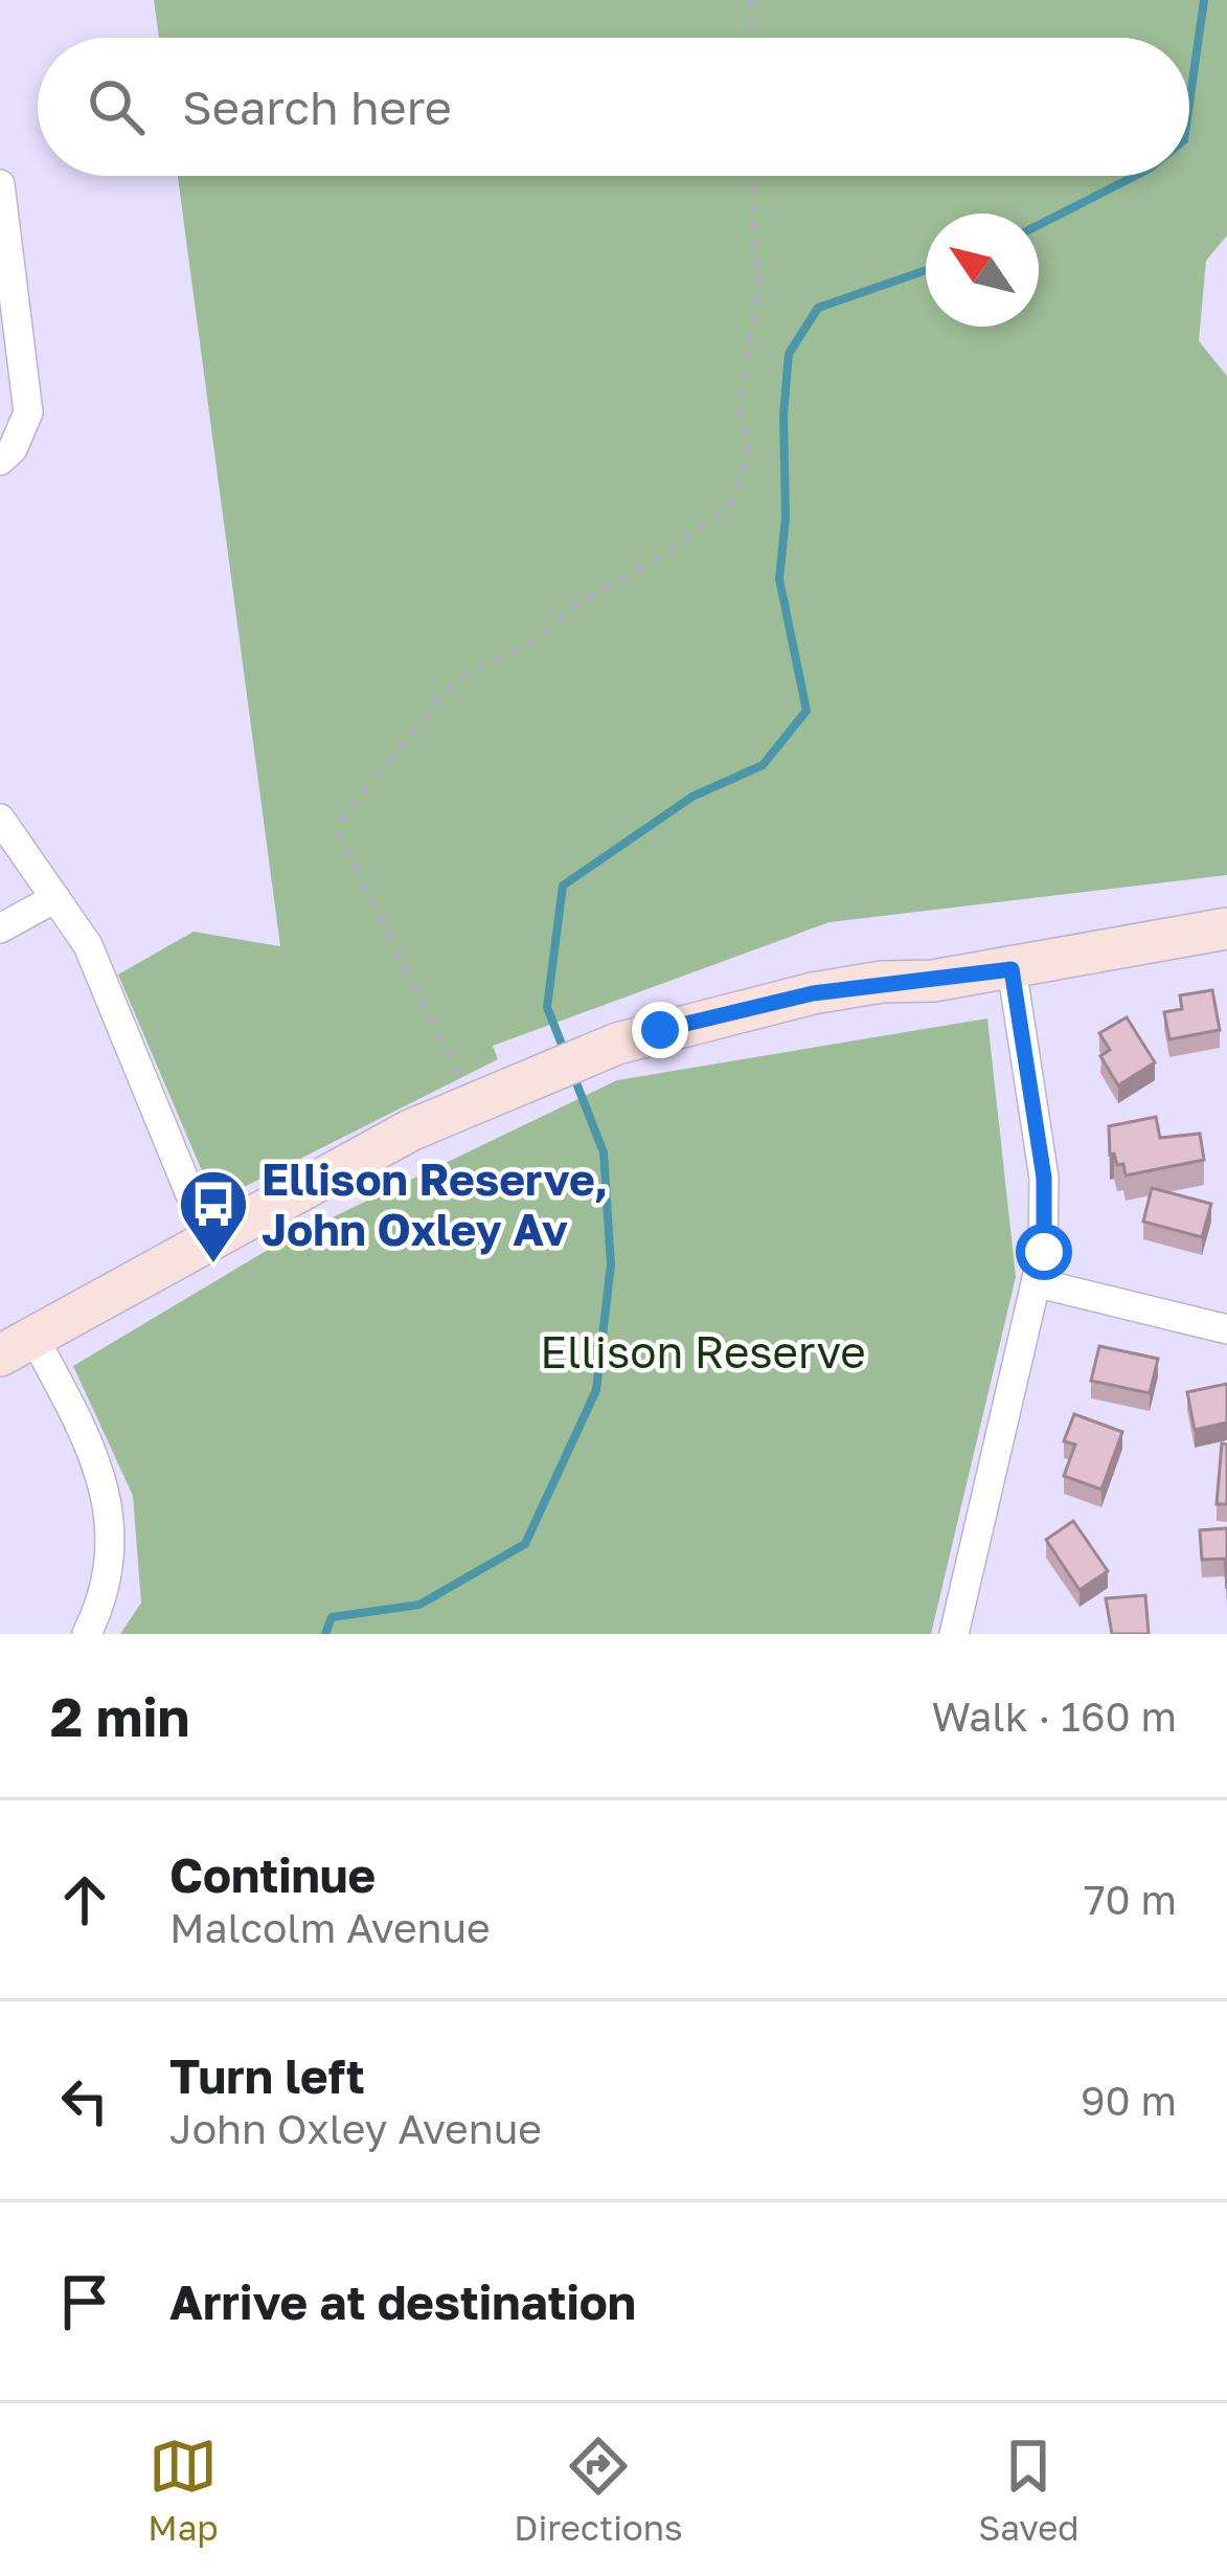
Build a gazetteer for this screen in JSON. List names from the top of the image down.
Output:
{
  "parks": ["Ellison Reserve"],
  "places": {
    "bus stop": ["Ellison Reserve, John Oxley Av"]
  },
  "north": "top left",
  "page": {
    "search": "Search here",
    "heading": ["2 min", "Walk · 160 m"],
    "list": [
      ["Continue", "Malcolm Avenue", "70 m"],
      ["Turn left", "John Oxley Avenue", "90 m"],
      "Arrive at destination"
    ],
    "nav": ["Map", "Directions", "Saved"]
  }
}
